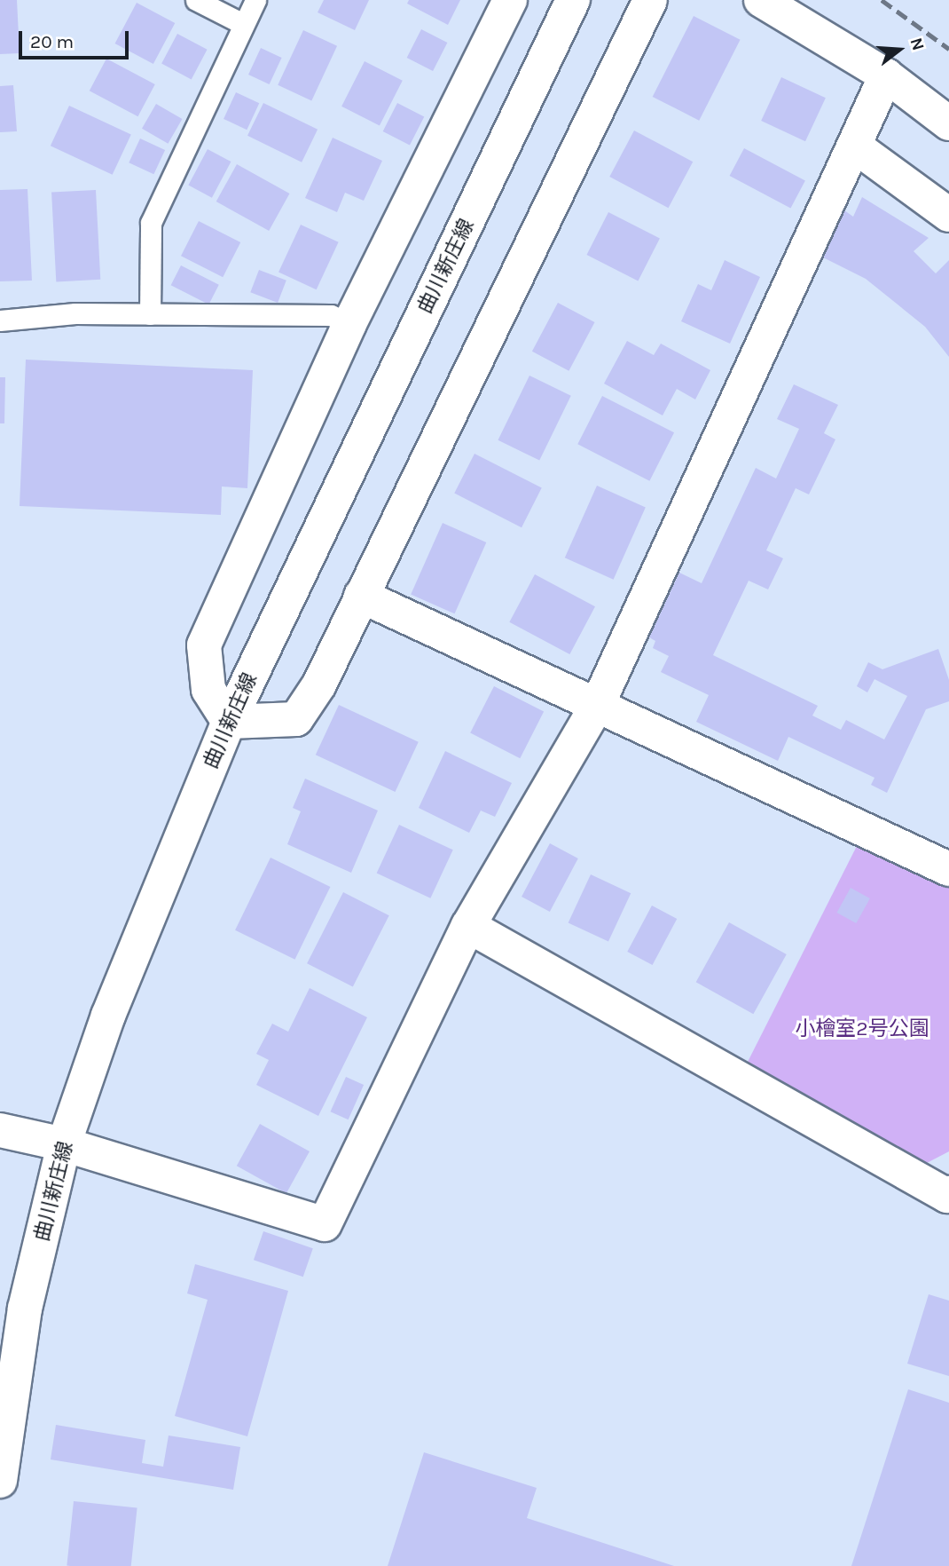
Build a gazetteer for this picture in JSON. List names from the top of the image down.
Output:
{
  "streets": {
    "street": ["曲川新庄線"]
  },
  "parks": ["小檜室2号公園"],
  "scale_bar": "20 m",
  "north": "right"
}
